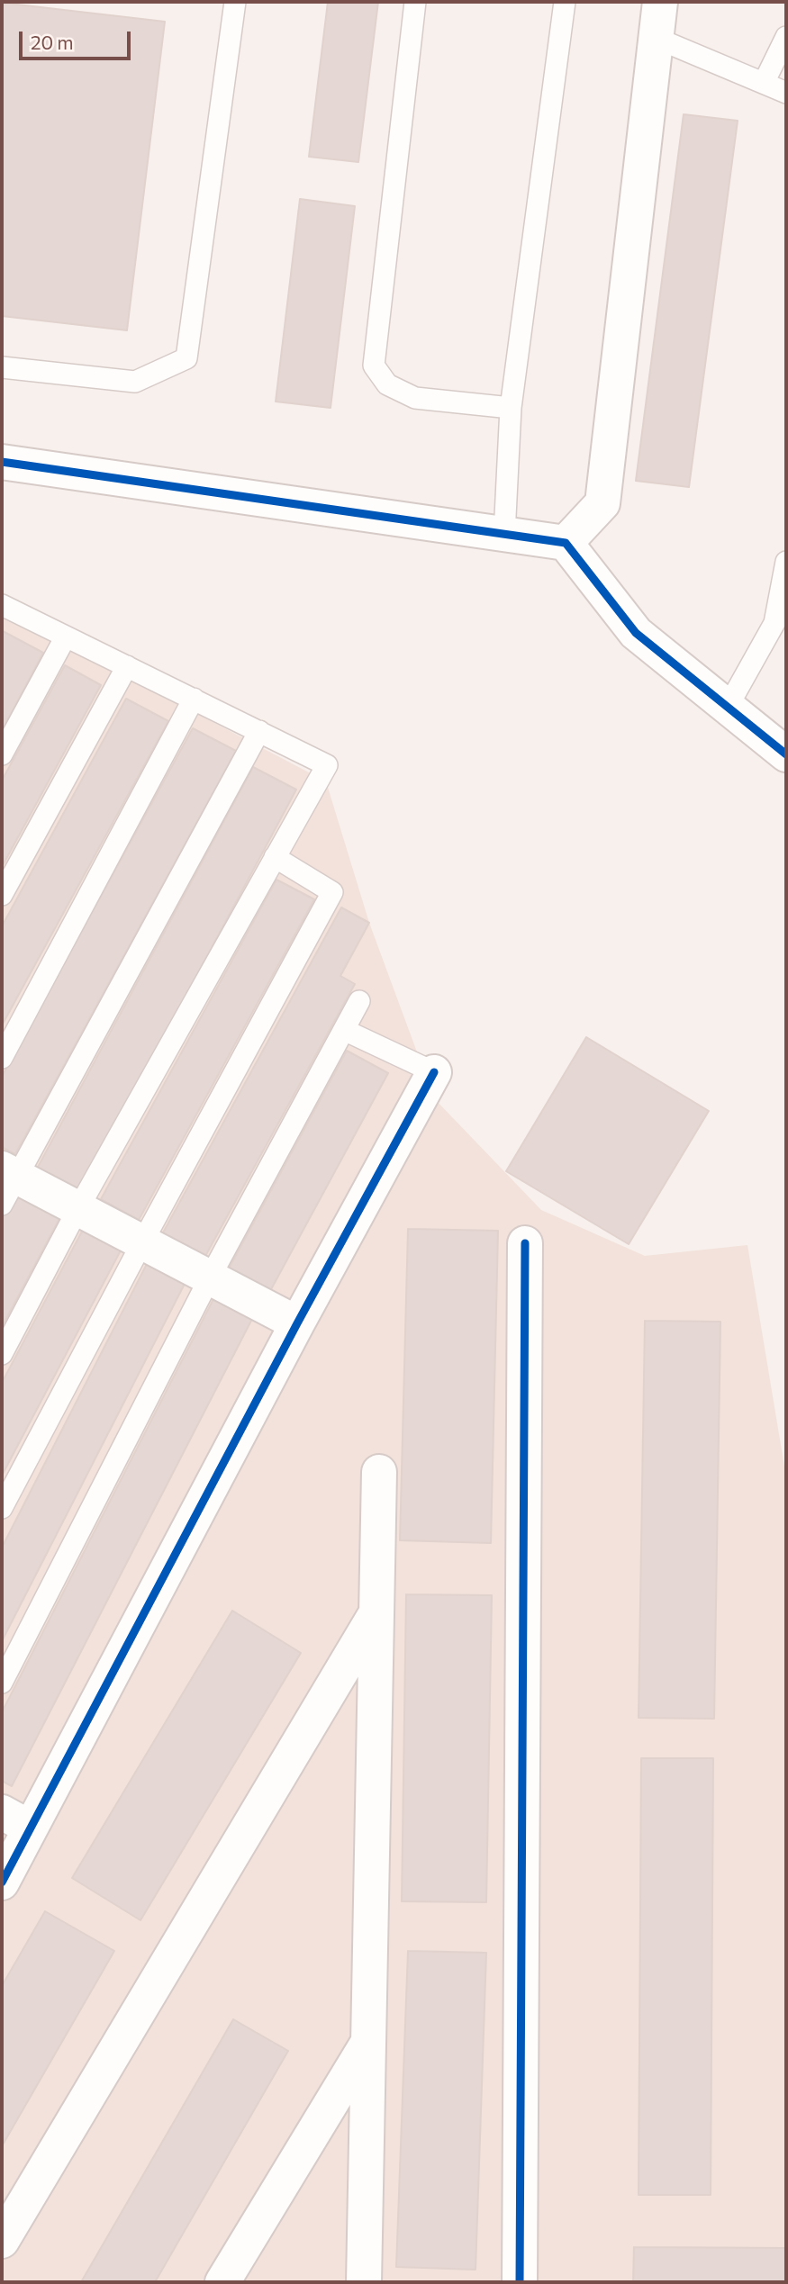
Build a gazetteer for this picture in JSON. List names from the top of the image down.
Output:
{
  "scale_bar": "20 m"
}
